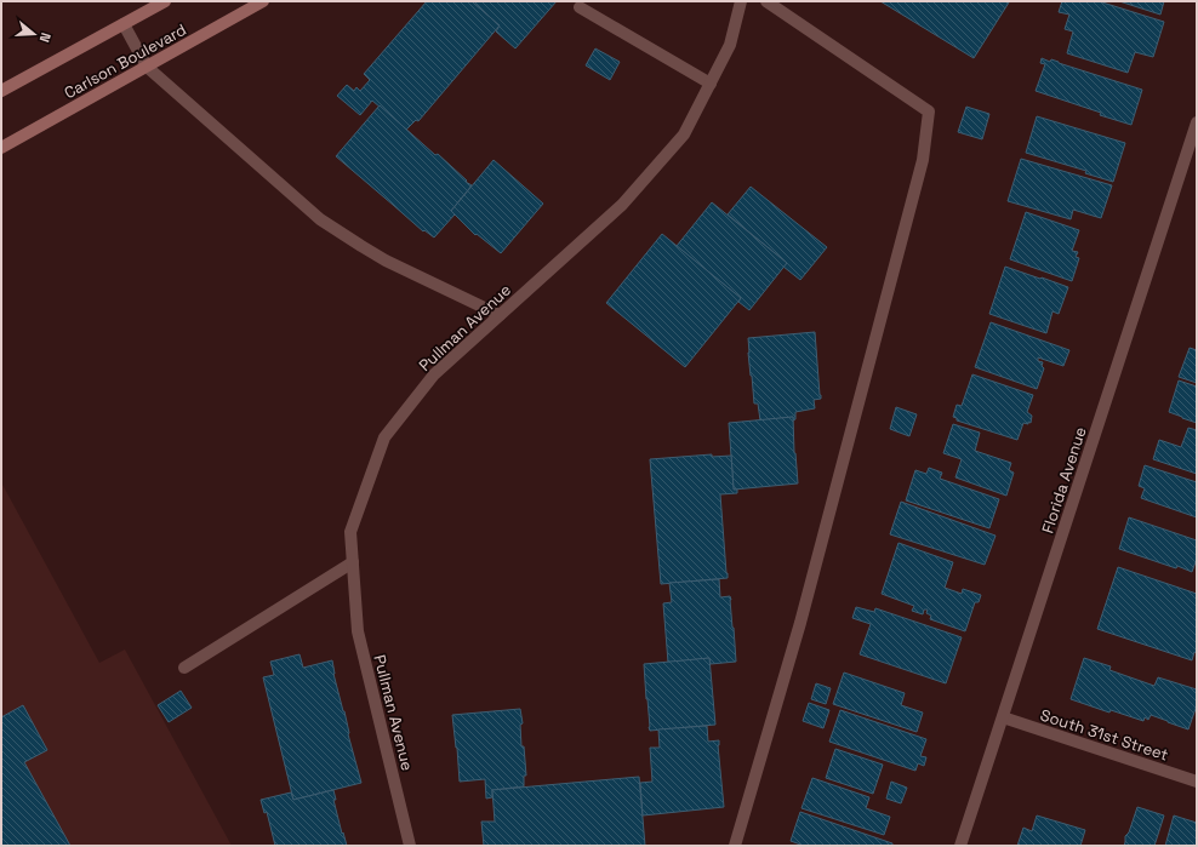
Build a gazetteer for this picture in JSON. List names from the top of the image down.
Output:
{
  "streets": {
    "main road": ["Carlson Boulevard"],
    "street": ["Pullman Avenue", "Florida Avenue", "South 31st Street"]
  },
  "crossings": [
    ["Florida Avenue", "South 31st Street"]
  ],
  "north": "right"
}
